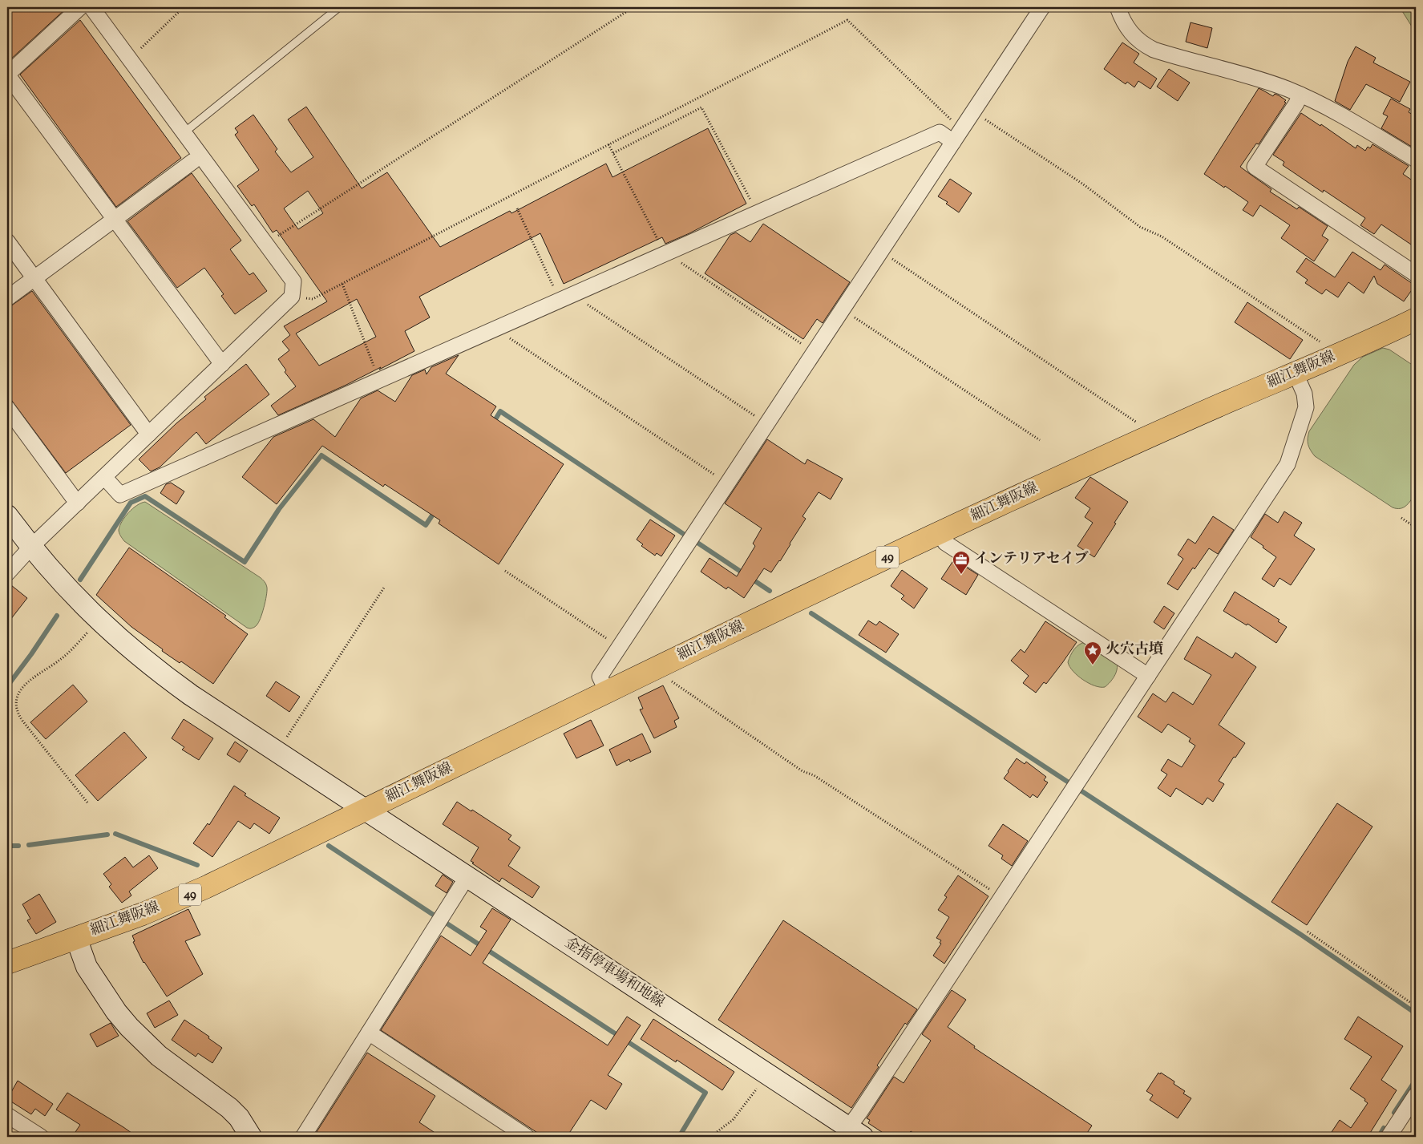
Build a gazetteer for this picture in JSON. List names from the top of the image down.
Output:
{
  "streets": {
    "main road": ["細江舞阪線", "49"],
    "street": ["金指停車場和地線"]
  },
  "crossings": [
    ["細江舞阪線", "金指停車場和地線"]
  ],
  "places": {
    "office": ["インテリアセイブ"],
    "place": ["火穴古墳"]
  }
}
